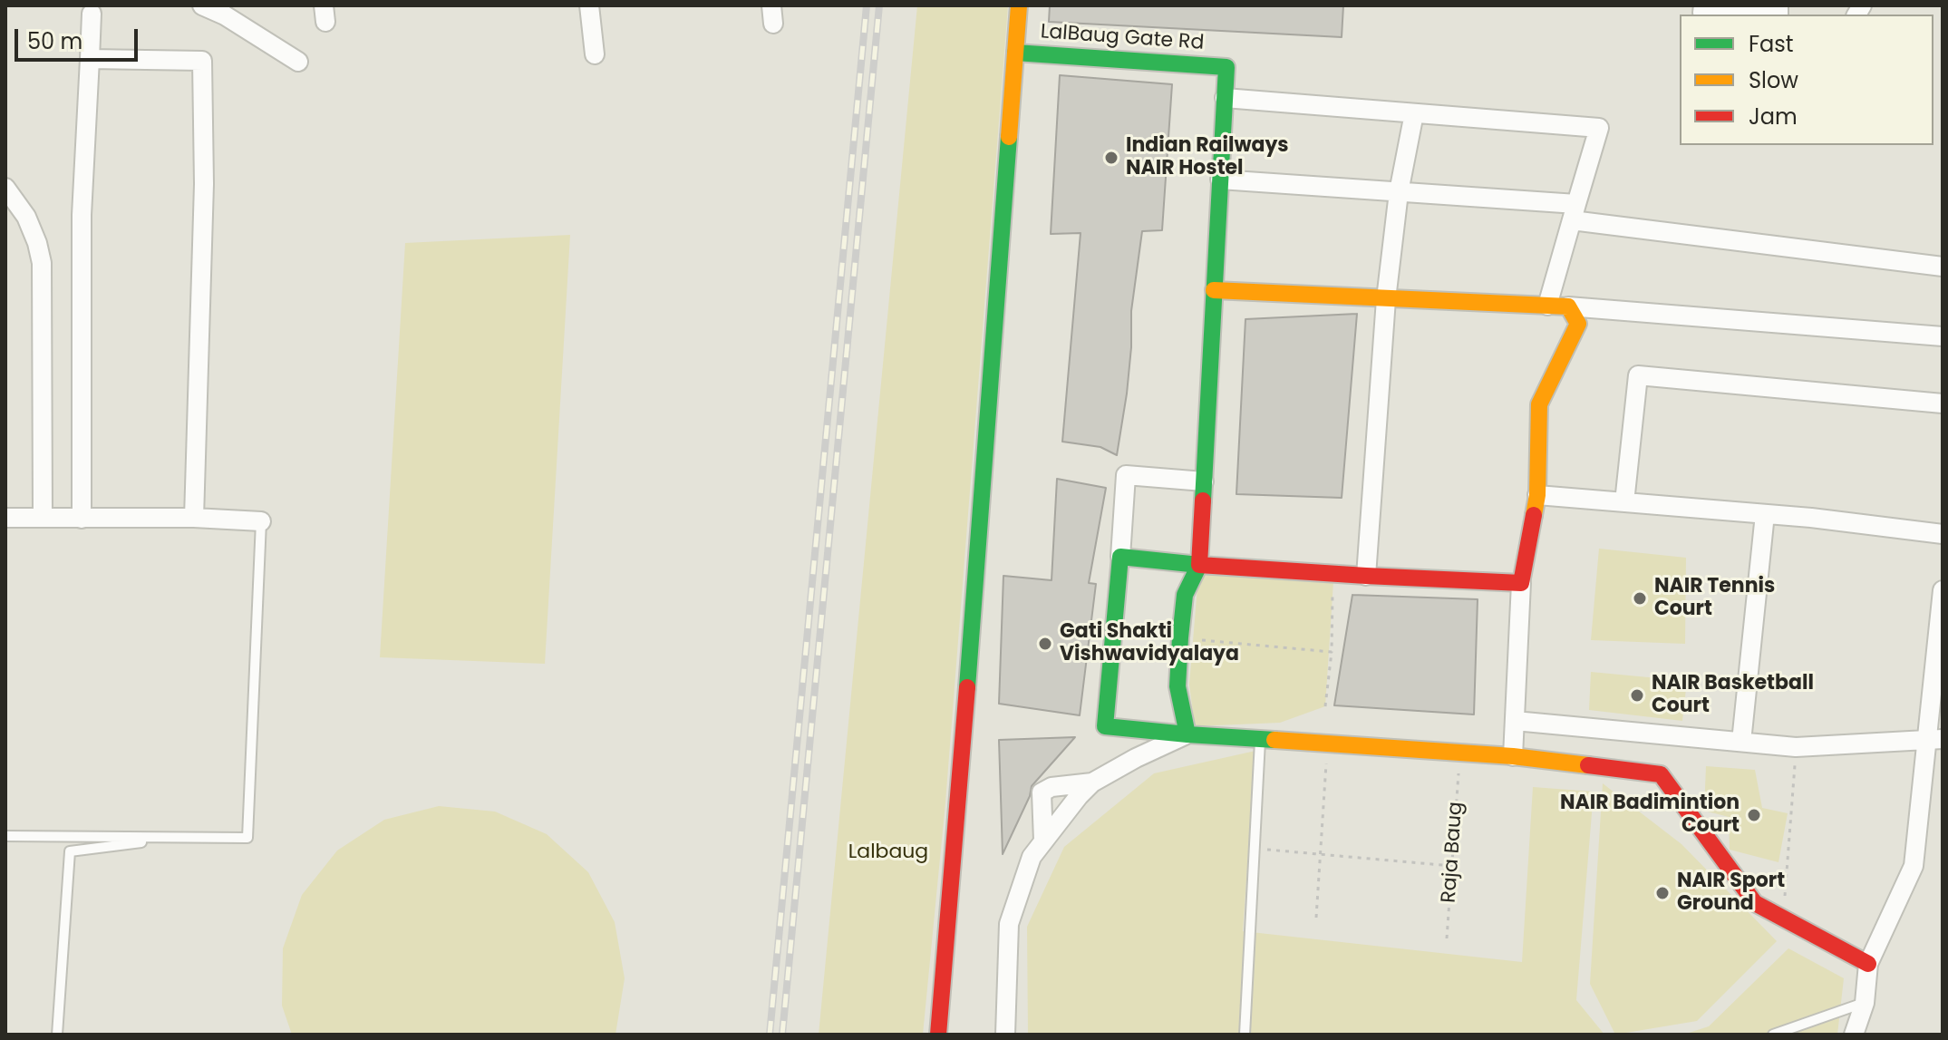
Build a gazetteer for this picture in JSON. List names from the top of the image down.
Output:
{
  "streets": {
    "street": ["LalBaug Gate Rd"],
    "path": ["Raja Baug"]
  },
  "parks": ["Lalbaug"],
  "places": [
    "Indian Railways NAIR Hostel",
    "NAIR Tennis Court",
    "Gati Shakti Vishwavidyalaya",
    "NAIR Basketball Court",
    "NAIR Badimintion Court",
    "NAIR Sport Ground"
  ],
  "legend": ["Fast", "Slow", "Jam"],
  "scale_bar": "50 m"
}
